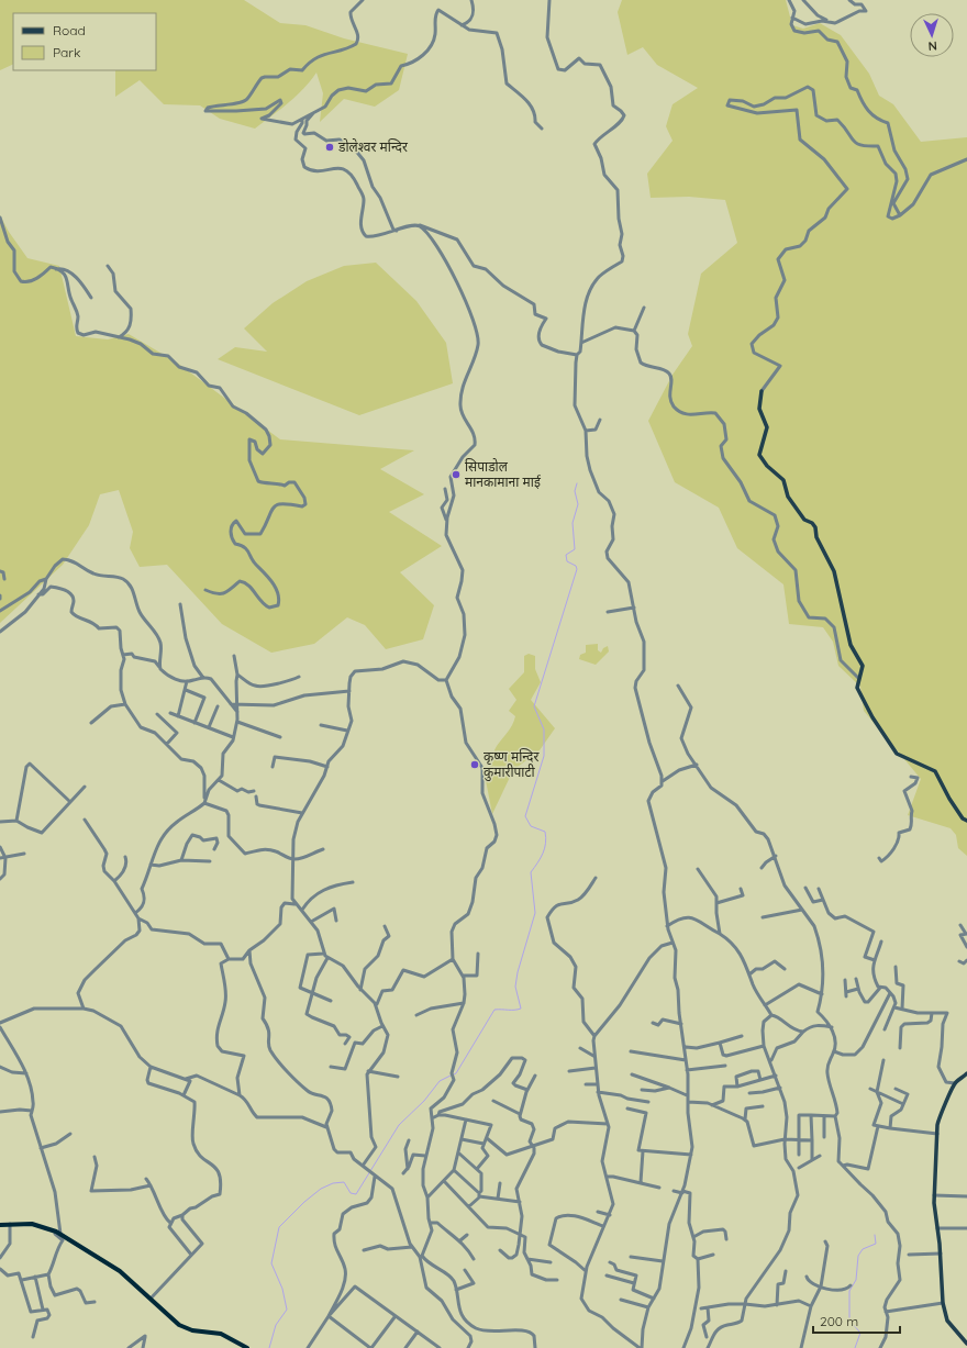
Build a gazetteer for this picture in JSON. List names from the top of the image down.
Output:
{
  "places": ["डोलेश्‍वर मन्दिर", "सिपाडोल मानकामाना माई", "कृष्ण मन्दिर कुमारीपाटी"],
  "legend": ["Road", "Park"],
  "scale_bar": "200 m",
  "north": "bottom"
}
